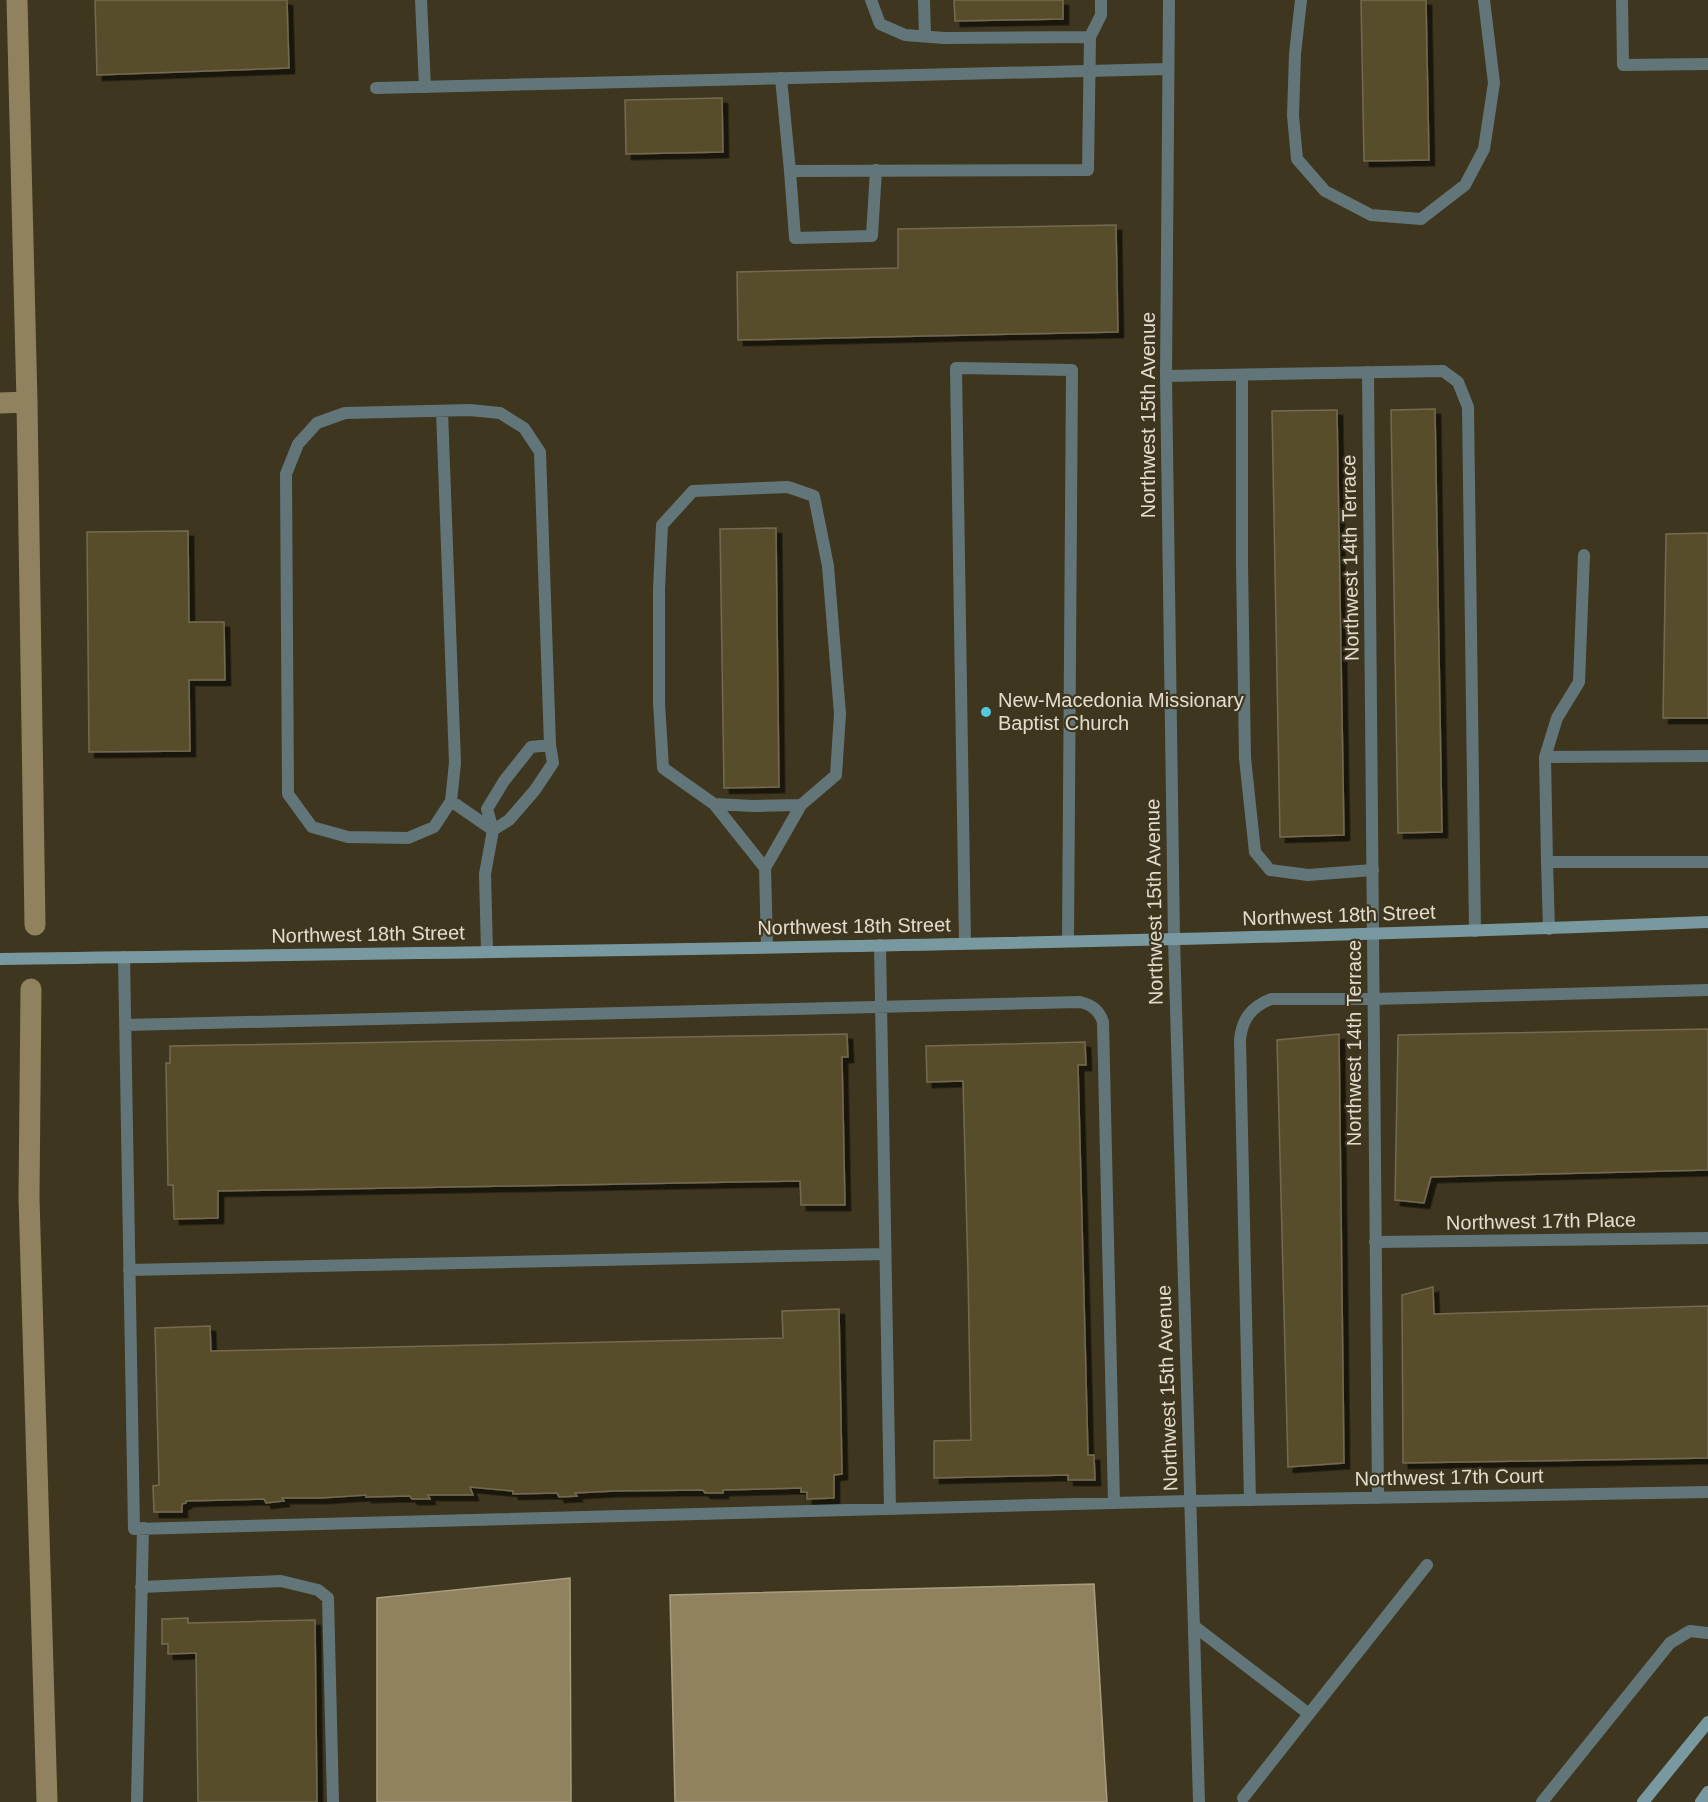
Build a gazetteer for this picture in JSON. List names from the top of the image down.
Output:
{
  "streets": {
    "street": [
      "Northwest 15th Avenue",
      "Northwest 14th Terrace",
      "Northwest 18th Street",
      "Northwest 17th Place",
      "Northwest 17th Court"
    ]
  },
  "crossings": [
    ["Northwest 15th Avenue", "Northwest 18th Street"],
    ["Northwest 15th Avenue", "Northwest 17th Court"],
    ["Northwest 14th Terrace", "Northwest 18th Street"],
    ["Northwest 14th Terrace", "Northwest 17th Place"],
    ["Northwest 14th Terrace", "Northwest 17th Court"]
  ],
  "places": ["New-Macedonia Missionary Baptist Church"]
}
